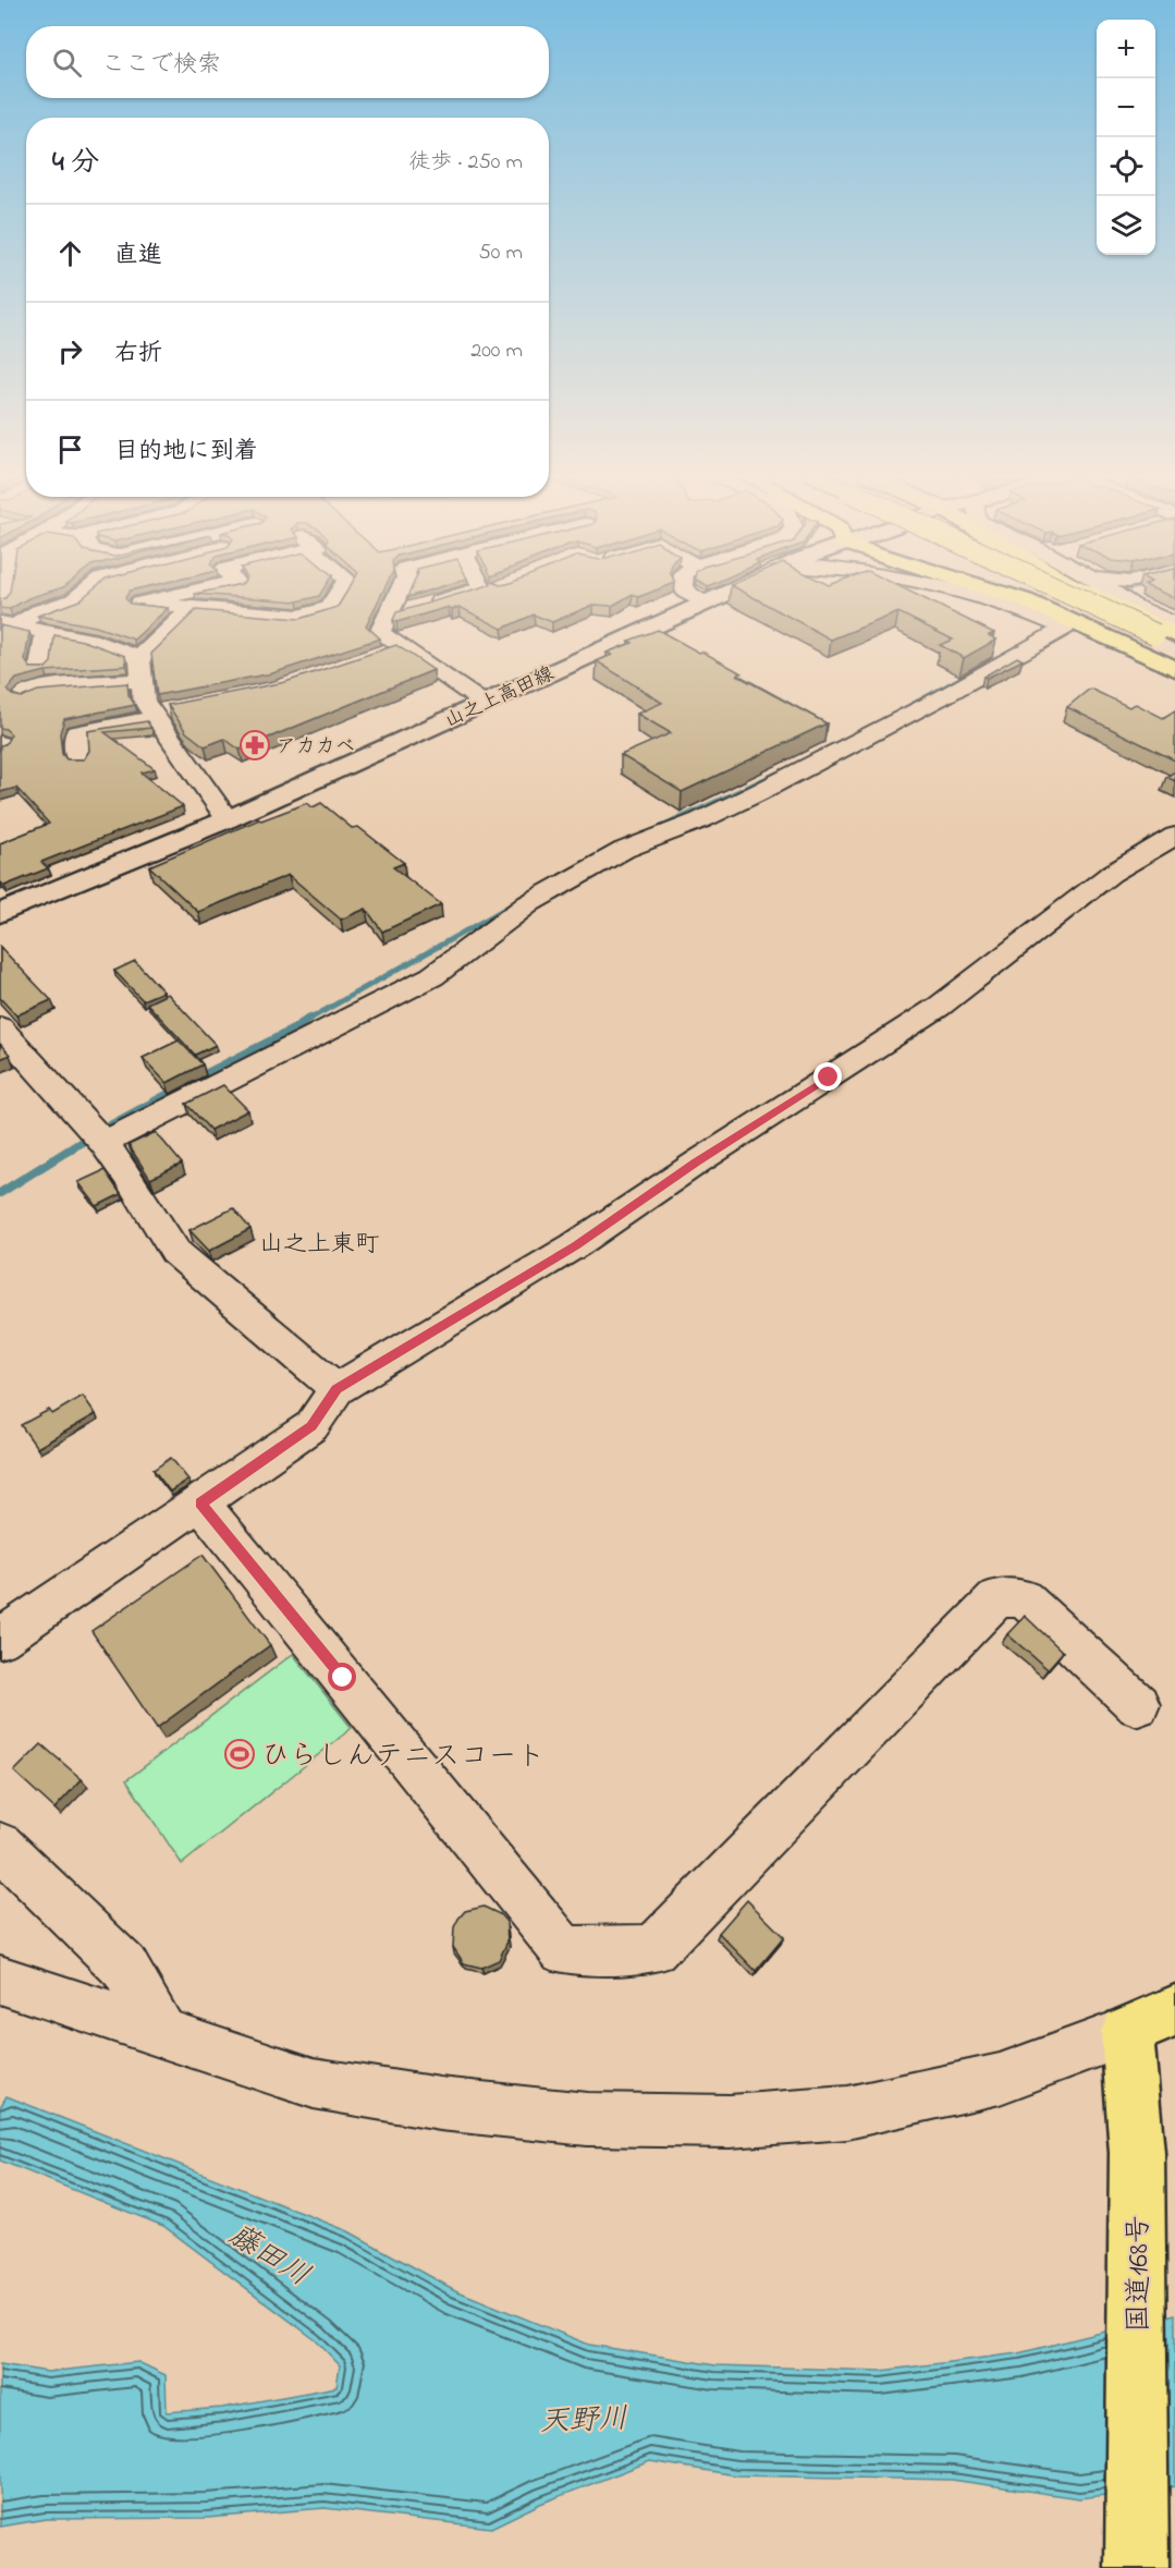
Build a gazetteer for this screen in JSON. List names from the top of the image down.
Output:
{
  "streets": {
    "highway": ["国道168号"],
    "street": ["山之上高田線"]
  },
  "districts": ["山之上東町"],
  "water": ["藤田川", "天野川"],
  "places": {
    "pharmacy": ["アカカベ"],
    "sports": ["ひらしんテニスコート"]
  },
  "page": {
    "map_buttons": ["+", "−"],
    "search": "ここで検索",
    "heading": ["4 分", "徒歩 · 250 m"],
    "list": [
      ["直進", "50 m"],
      ["右折", "200 m"],
      "目的地に到着"
    ]
  }
}
